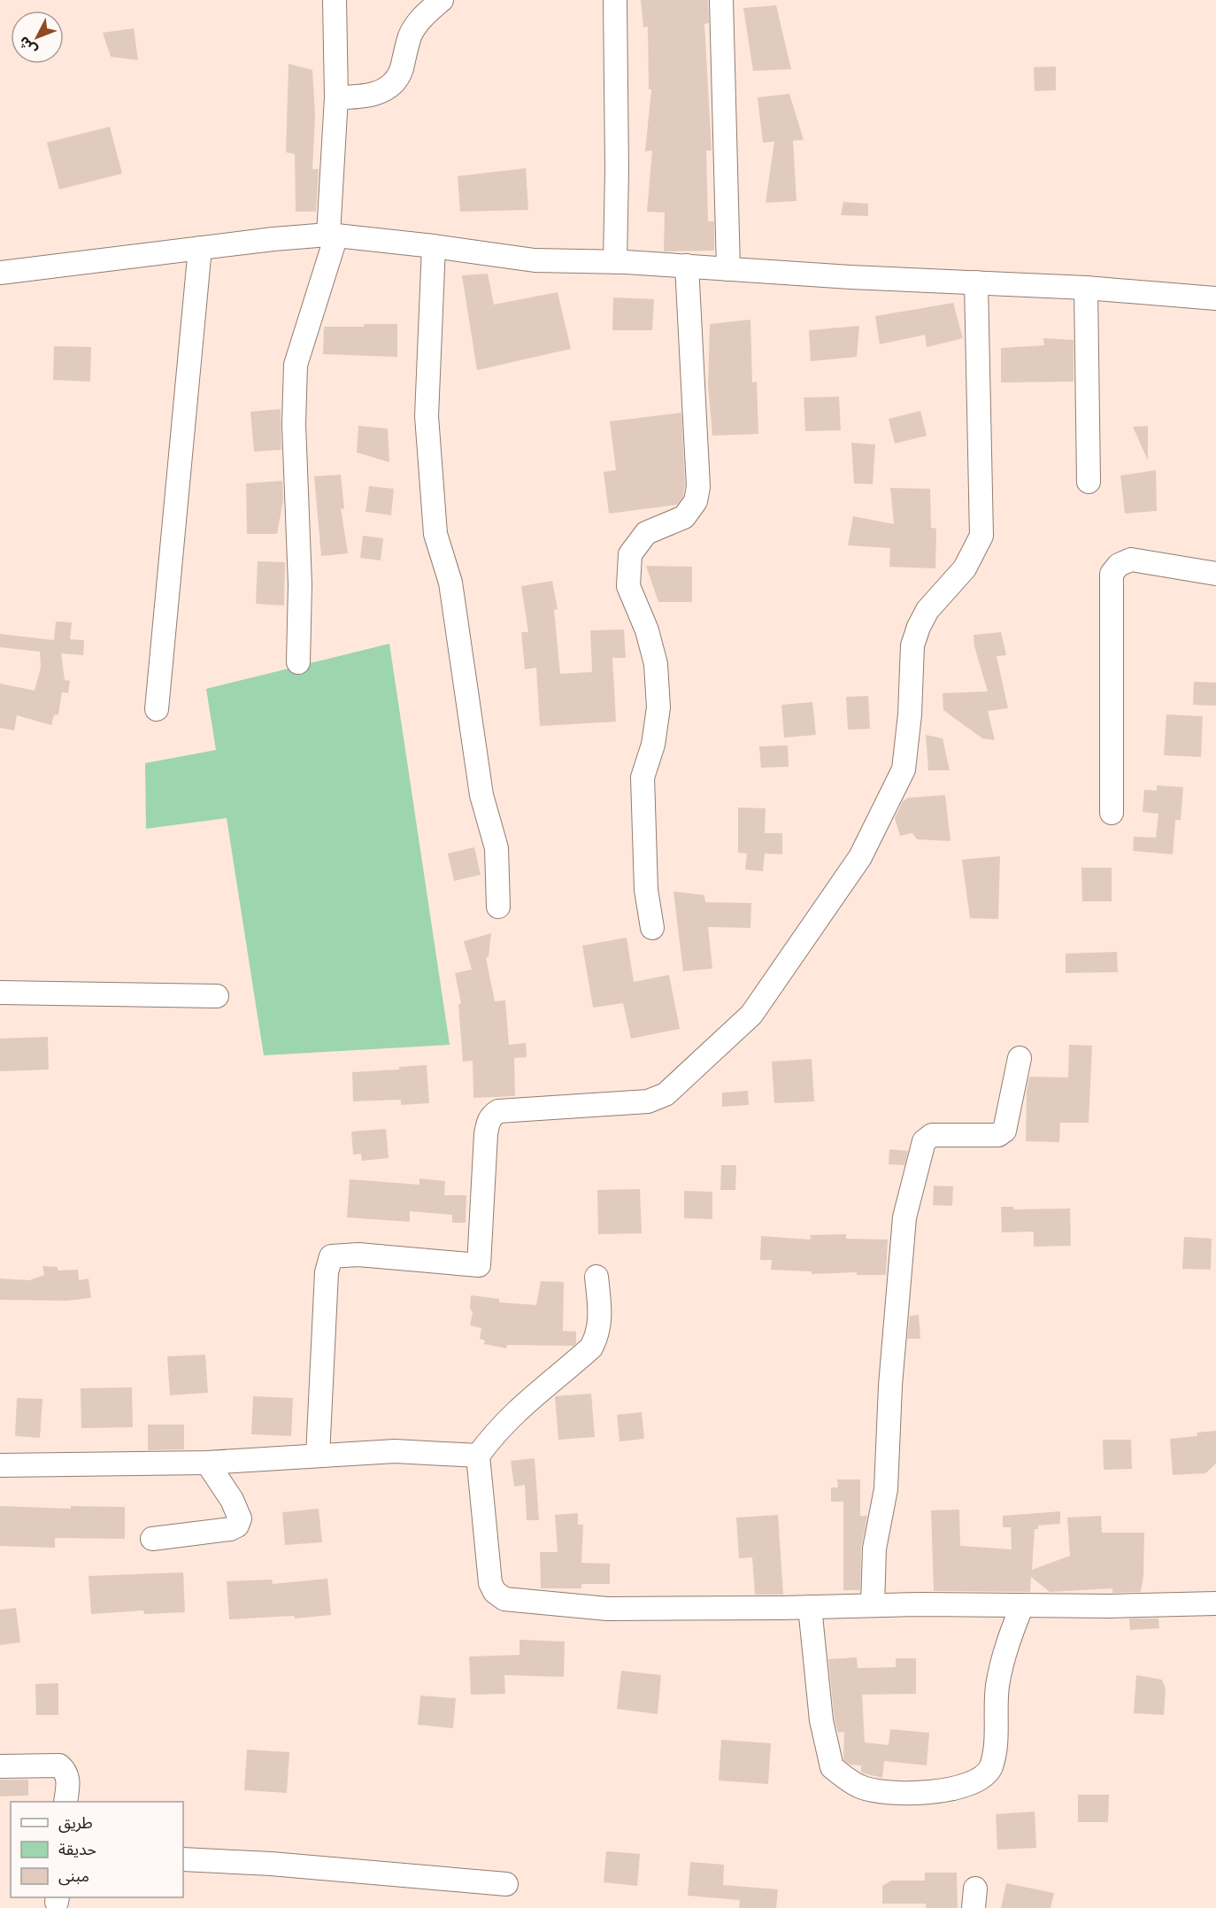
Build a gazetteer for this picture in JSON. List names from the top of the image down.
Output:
{
  "legend": ["طريق", "حديقة", "مبنى"],
  "north": "bottom left"
}
